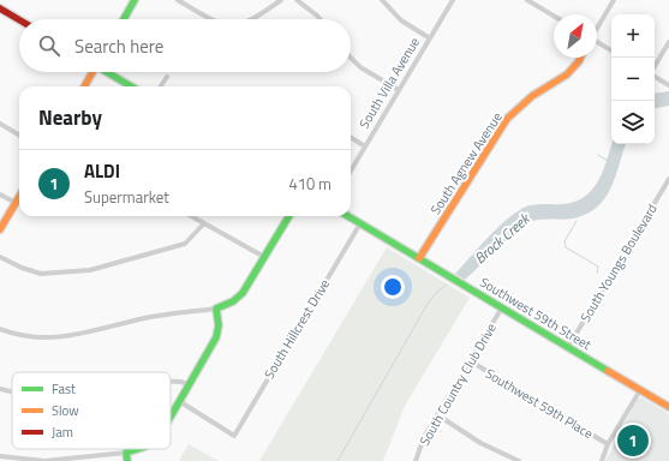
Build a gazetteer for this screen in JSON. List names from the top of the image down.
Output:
{
  "streets": {
    "street": [
      "South Villa Avenue",
      "South Agnew Avenue",
      "South Youngs Boulevard",
      "Southwest 59th Street",
      "South Hillcrest Drive",
      "South Country Club Drive",
      "Southwest 59th Place"
    ]
  },
  "crossings": [
    ["South Agnew Avenue", "Southwest 59th Street"],
    ["South Youngs Boulevard", "Southwest 59th Street"],
    ["Southwest 59th Street", "South Hillcrest Drive"],
    ["Southwest 59th Street", "South Country Club Drive"],
    ["South Country Club Drive", "Southwest 59th Place"]
  ],
  "water": ["Brock Creek"],
  "legend": ["Fast", "Slow", "Jam"],
  "north": "top right",
  "page": {
    "map_buttons": ["+", "−"],
    "search": "Search here",
    "heading": "Nearby",
    "list": [
      {
        "mark": "1",
        "name": "ALDI",
        "note": "Supermarket",
        "value": "410 m"
      }
    ],
    "pins": "1"
  }
}
